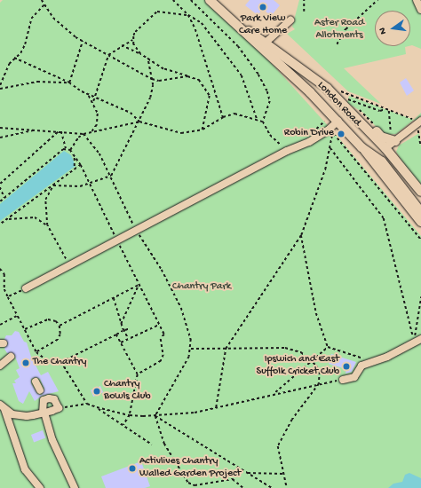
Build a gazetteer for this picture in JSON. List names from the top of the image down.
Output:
{
  "streets": {
    "main road": ["London Road"]
  },
  "parks": ["Aster Road Allotments", "Chantry Park"],
  "places": [
    "Park View Care Home",
    "Robin Drive",
    "The Chantry",
    "Ipswich and East Suffolk Cricket Club",
    "Chantry Bowls Club",
    "Activlives Chantry Walled Garden Project"
  ],
  "north": "left"
}
